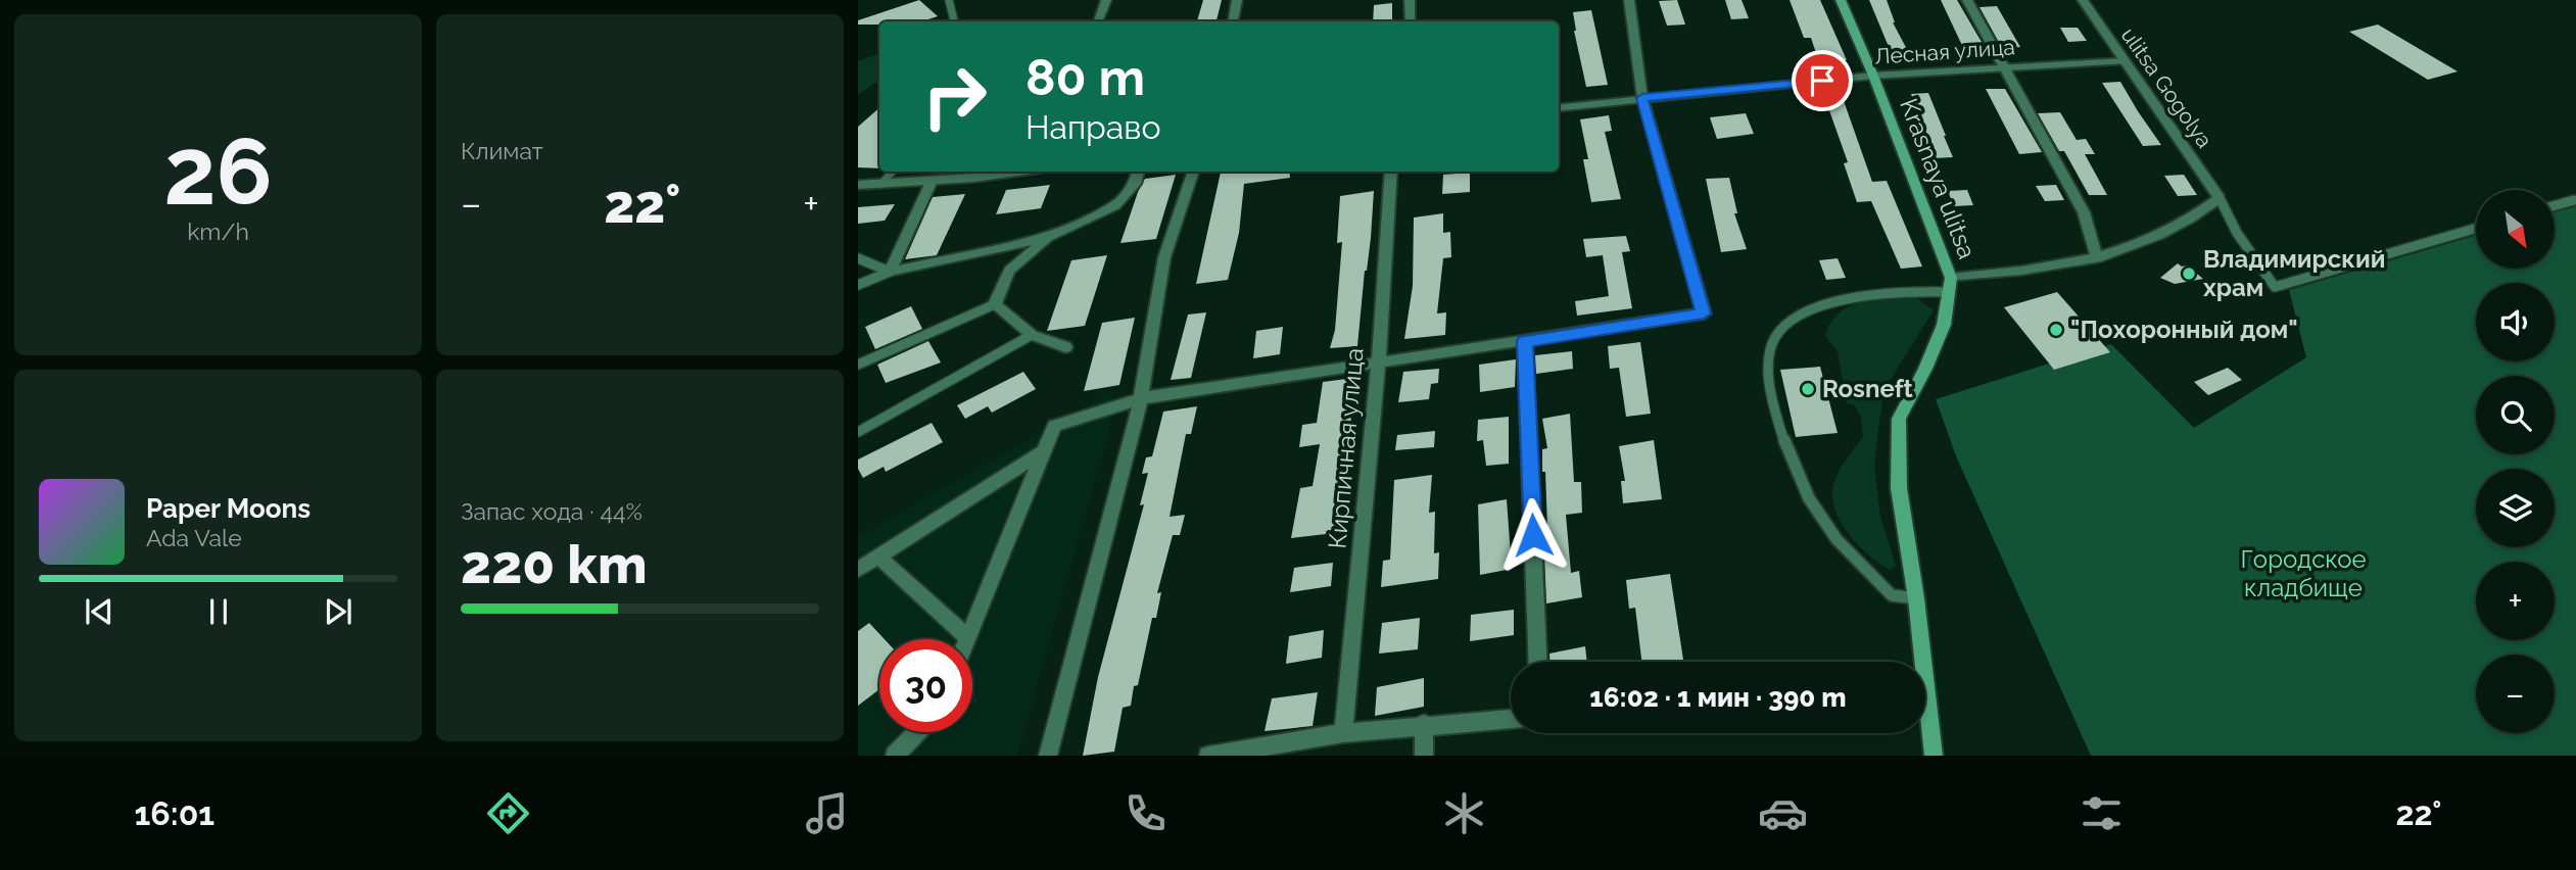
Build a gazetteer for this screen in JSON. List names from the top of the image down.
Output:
{
  "streets": {
    "main road": ["Krasnaya ulitsa"],
    "street": ["Лесная улица", "ulitsa Gogolya", "Кирпичная улица"]
  },
  "crossings": [
    ["Лесная улица", "ulitsa Gogolya"],
    ["Лесная улица", "Krasnaya ulitsa"]
  ],
  "parks": ["Городское кладбище"],
  "places": ["Владимирский храм", "\"Похоронный дом\"", "Rosneft"],
  "north": "bottom right",
  "page": {
    "tile": [
      ["26", "km/h"],
      "Климат",
      ["Запас хода · 44%", "220 km"]
    ],
    "turn": ["80 m", "Направо"],
    "heat": ["−", "22°", "+"],
    "map_buttons": ["+", "−"],
    "song": ["Paper Moons", "Ada Vale"],
    "limit": "30",
    "trip": "16:02 · 1 мин · 390 m",
    "tabs": ["16:01", "22°"]
  }
}
